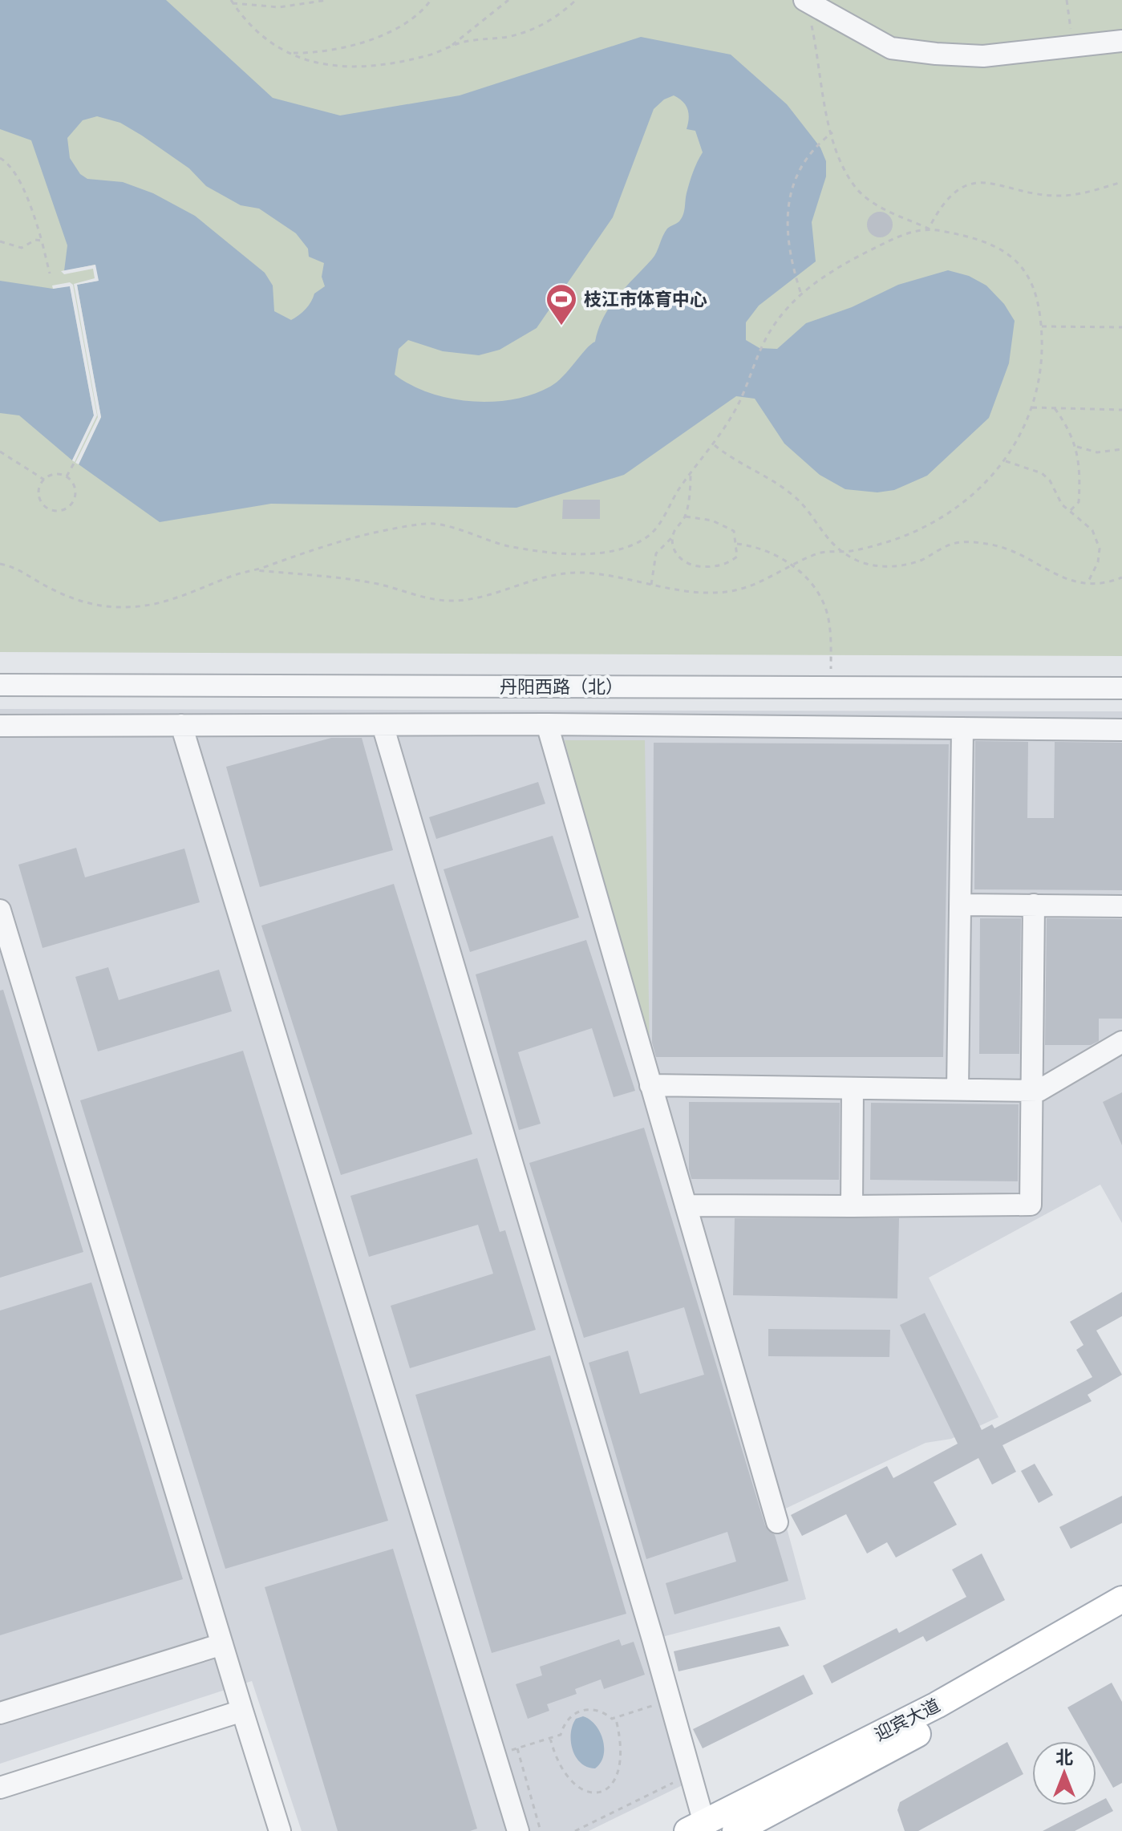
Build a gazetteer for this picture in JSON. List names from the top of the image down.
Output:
{
  "streets": {
    "main road": ["迎宾大道"],
    "street": ["丹阳西路（北）"]
  },
  "places": {
    "sports": ["枝江市体育中心"]
  },
  "north": "top"
}
